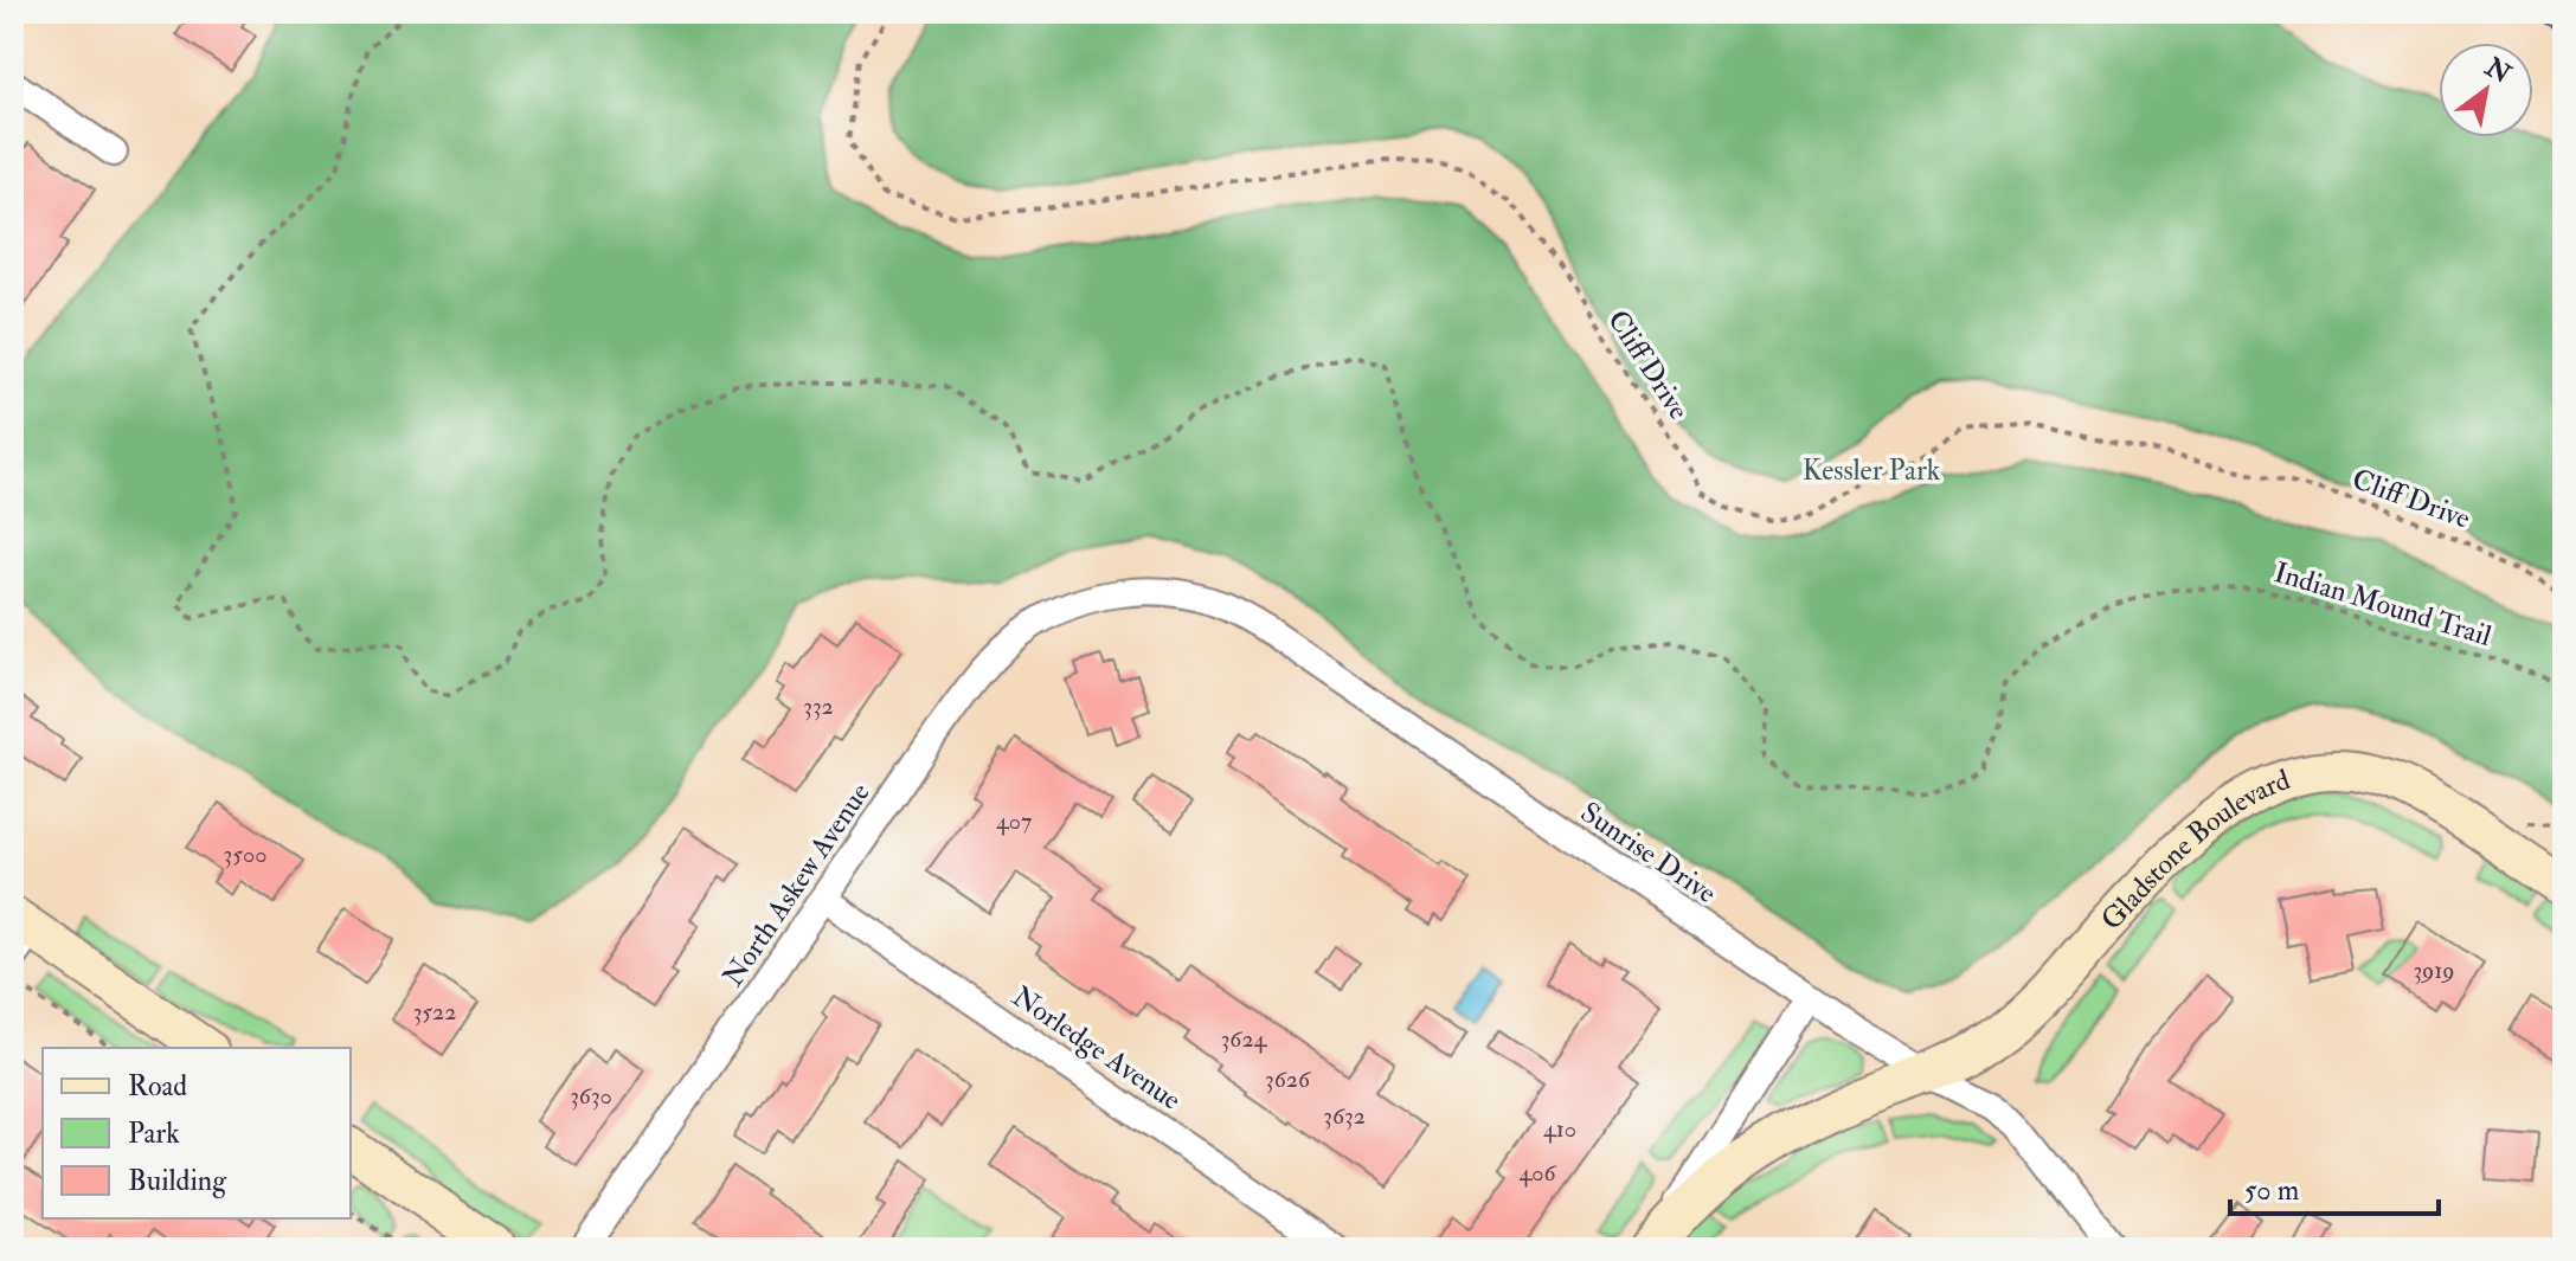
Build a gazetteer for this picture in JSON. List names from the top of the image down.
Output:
{
  "streets": {
    "street": [
      "Sunrise Drive",
      "Gladstone Boulevard",
      "North Askew Avenue",
      "Norledge Avenue"
    ],
    "path": ["Cliff Drive", "Indian Mound Trail"]
  },
  "crossings": [
    ["Sunrise Drive", "Gladstone Boulevard"],
    ["Sunrise Drive", "North Askew Avenue"],
    ["North Askew Avenue", "Norledge Avenue"]
  ],
  "parks": ["Kessler Park"],
  "house_numbers": [
    "332",
    "407",
    "3500",
    "3919",
    "3522",
    "3624",
    "3626",
    "3630",
    "3632",
    "410",
    "406"
  ],
  "legend": ["Road", "Park", "Building"],
  "scale_bar": "50 m",
  "north": "top right"
}
